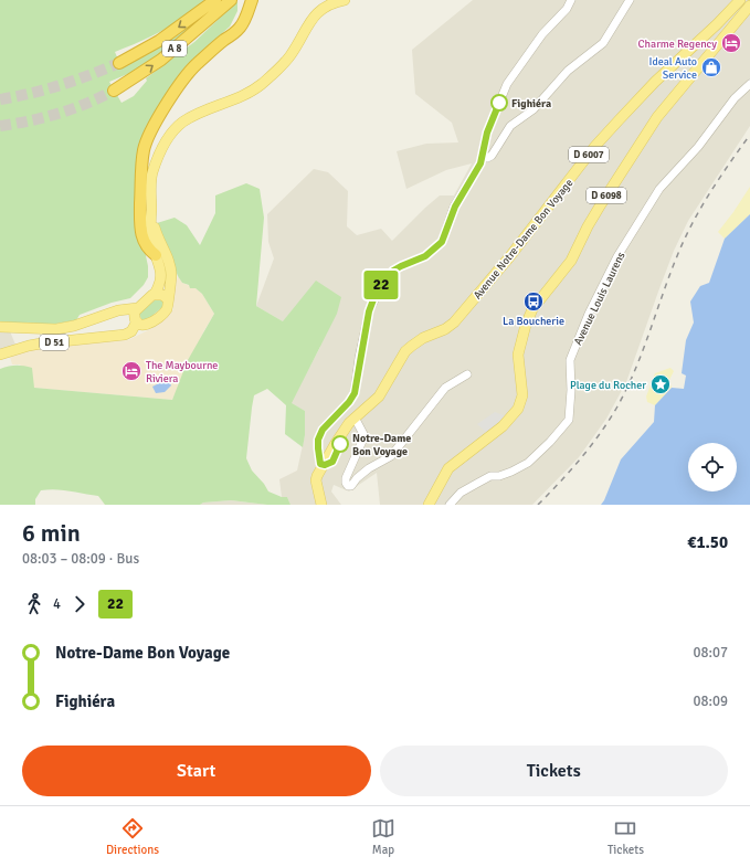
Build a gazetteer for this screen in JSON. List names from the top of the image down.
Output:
{
  "streets": {
    "highway": ["A 8"],
    "main road": [
      "D 6007",
      "D 6098",
      "Avenue Notre-Dame Bon Voyage",
      "D 51"
    ],
    "street": ["Avenue Louis Laurens"]
  },
  "places": {
    "hotel": ["Charme Regency", "The Maybourne Riviera"],
    "shop": ["Ideal Auto Service"],
    "other": ["Fighiéra", "Notre-Dame Bon Voyage"],
    "bus stop": ["La Boucherie"],
    "place": ["Plage du Rocher"]
  },
  "lines": ["bus line 22"],
  "page": {
    "on_map": "22",
    "heading": ["6 min", "08:03 – 08:09 · Bus", "€1.50"],
    "legs": ["4", "22"],
    "list": [
      {
        "name": "Notre-Dame Bon Voyage",
        "value": "08:07"
      },
      {
        "name": "Fighiéra",
        "value": "08:09"
      }
    ],
    "buttons": ["Start", "Tickets"],
    "tabs": ["Directions", "Map", "Tickets"]
  }
}
